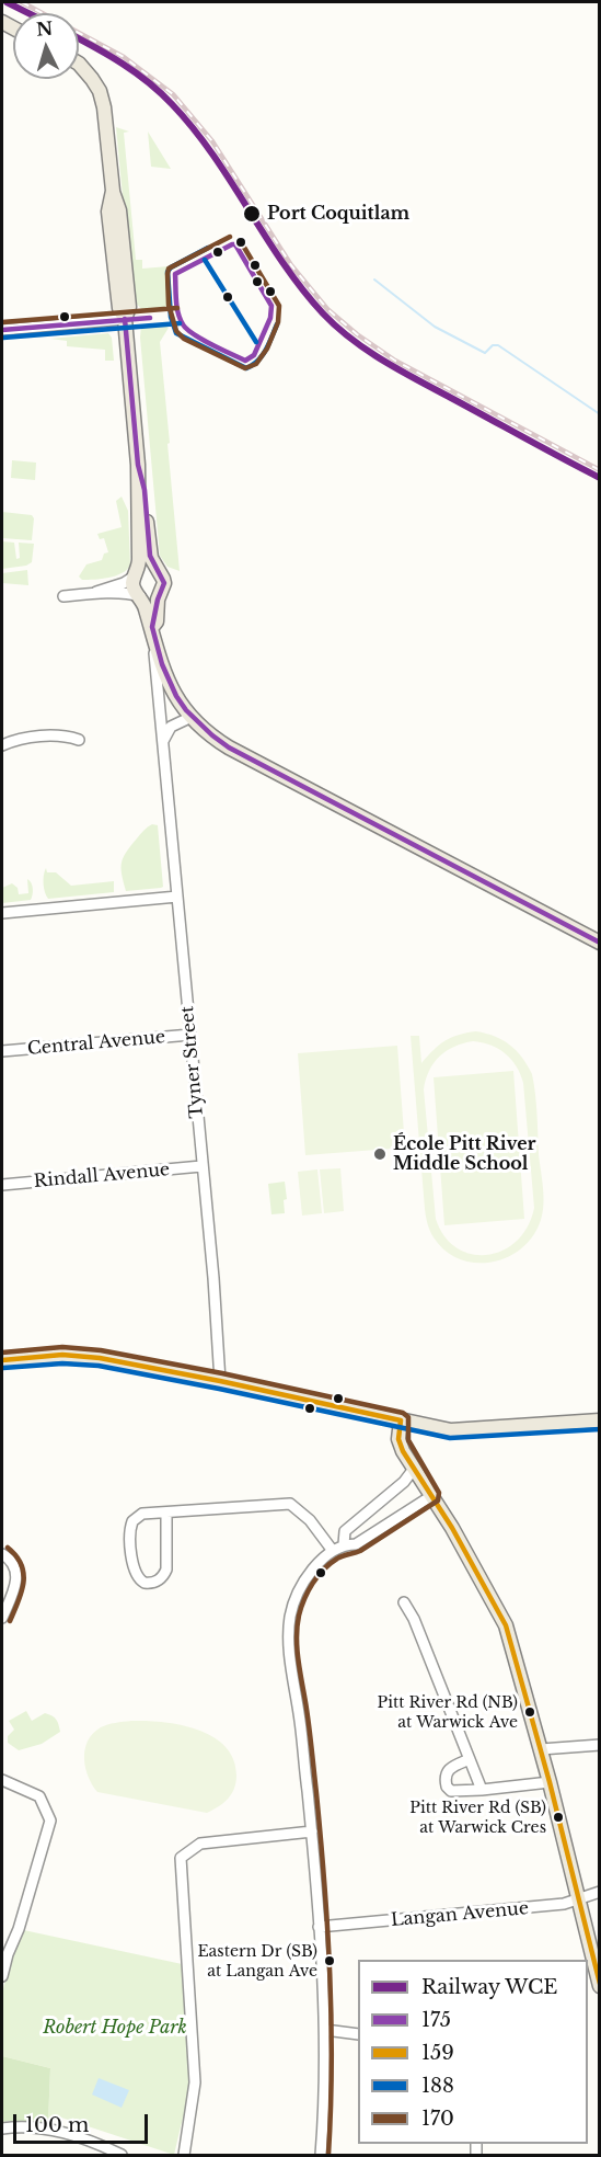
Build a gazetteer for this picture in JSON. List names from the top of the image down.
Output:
{
  "streets": {
    "street": [
      "Central Avenue",
      "Tyner Street",
      "Rindall Avenue",
      "Langan Avenue"
    ]
  },
  "crossings": [
    ["Central Avenue", "Tyner Street"],
    ["Tyner Street", "Rindall Avenue"]
  ],
  "parks": ["Robert Hope Park"],
  "places": [
    "Port Coquitlam",
    "École Pitt River Middle School",
    "Pitt River Rd (NB) at Warwick Ave",
    "Pitt River Rd (SB) at Warwick Cres",
    "Eastern Dr (SB) at Langan Ave"
  ],
  "lines": [
    "rail line WCE",
    "transit line 170",
    "transit line 175",
    "transit line 188",
    "transit line 159"
  ],
  "legend": [
    "Railway WCE",
    "175",
    "159",
    "188",
    "170"
  ],
  "scale_bar": "100 m",
  "north": "top"
}
